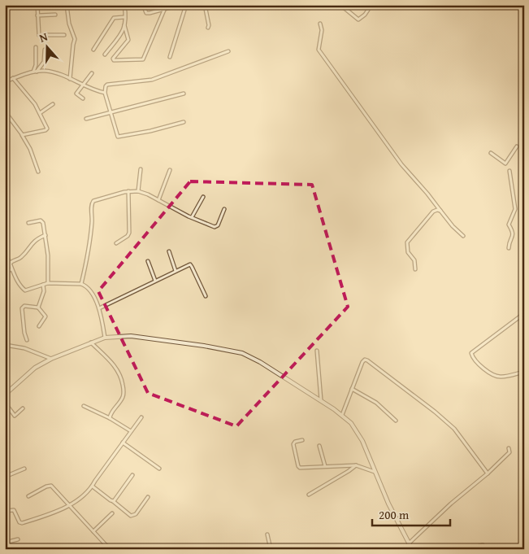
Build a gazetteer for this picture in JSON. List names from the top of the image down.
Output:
{
  "scale_bar": "200 m",
  "north": "top"
}
